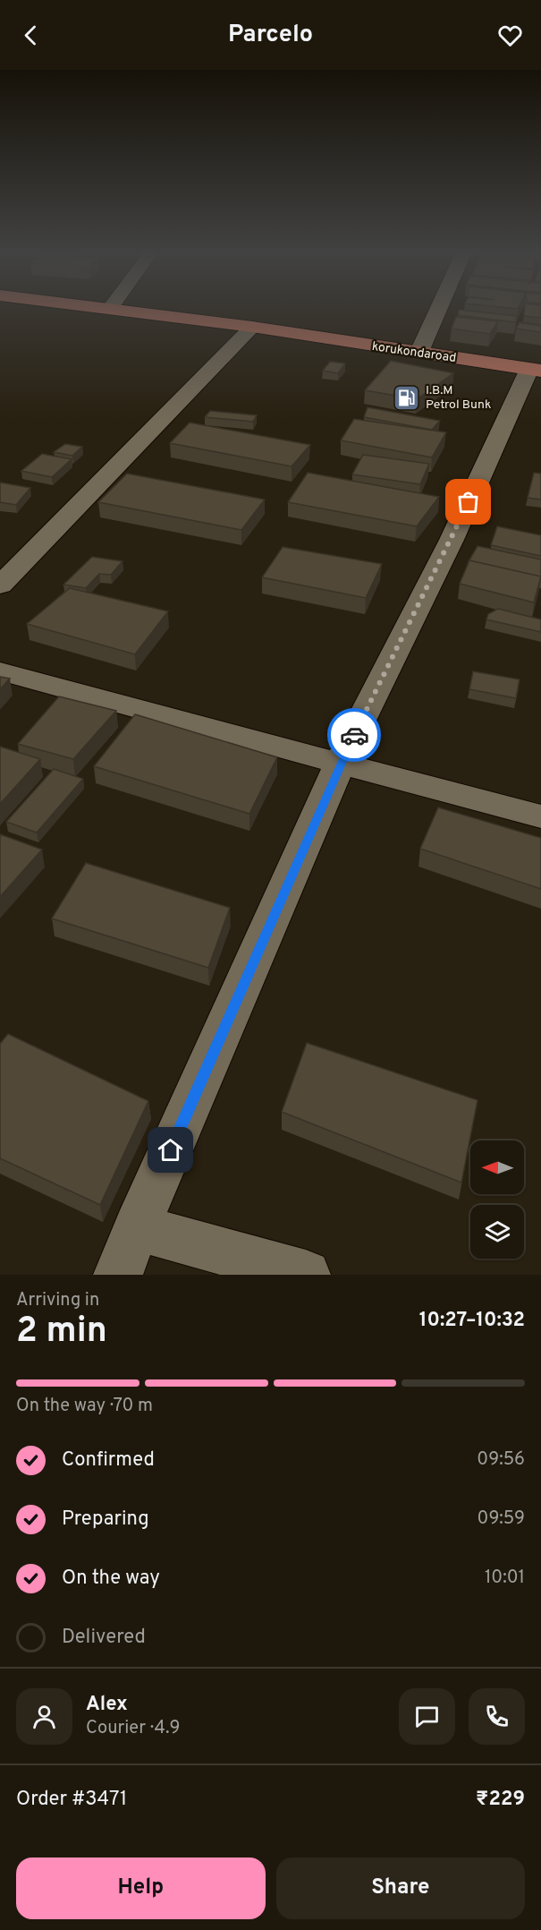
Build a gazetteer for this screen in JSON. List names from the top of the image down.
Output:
{
  "streets": {
    "main road": ["korukondaroad"]
  },
  "places": {
    "fuel station": ["I.B.M Petrol Bunk"]
  },
  "north": "left",
  "page": {
    "header": "Parcelo",
    "heading": ["2 min", "Arriving in", "10:27–10:32"],
    "panel": [
      "Alex",
      "Courier · 4.9",
      "Order #3471",
      "₹229"
    ],
    "bar": "On the way · 70 m",
    "list": [
      ["Confirmed", "09:56"],
      ["Preparing", "09:59"],
      ["On the way", "10:01"],
      "Delivered"
    ],
    "buttons": ["Help", "Share"]
  }
}
